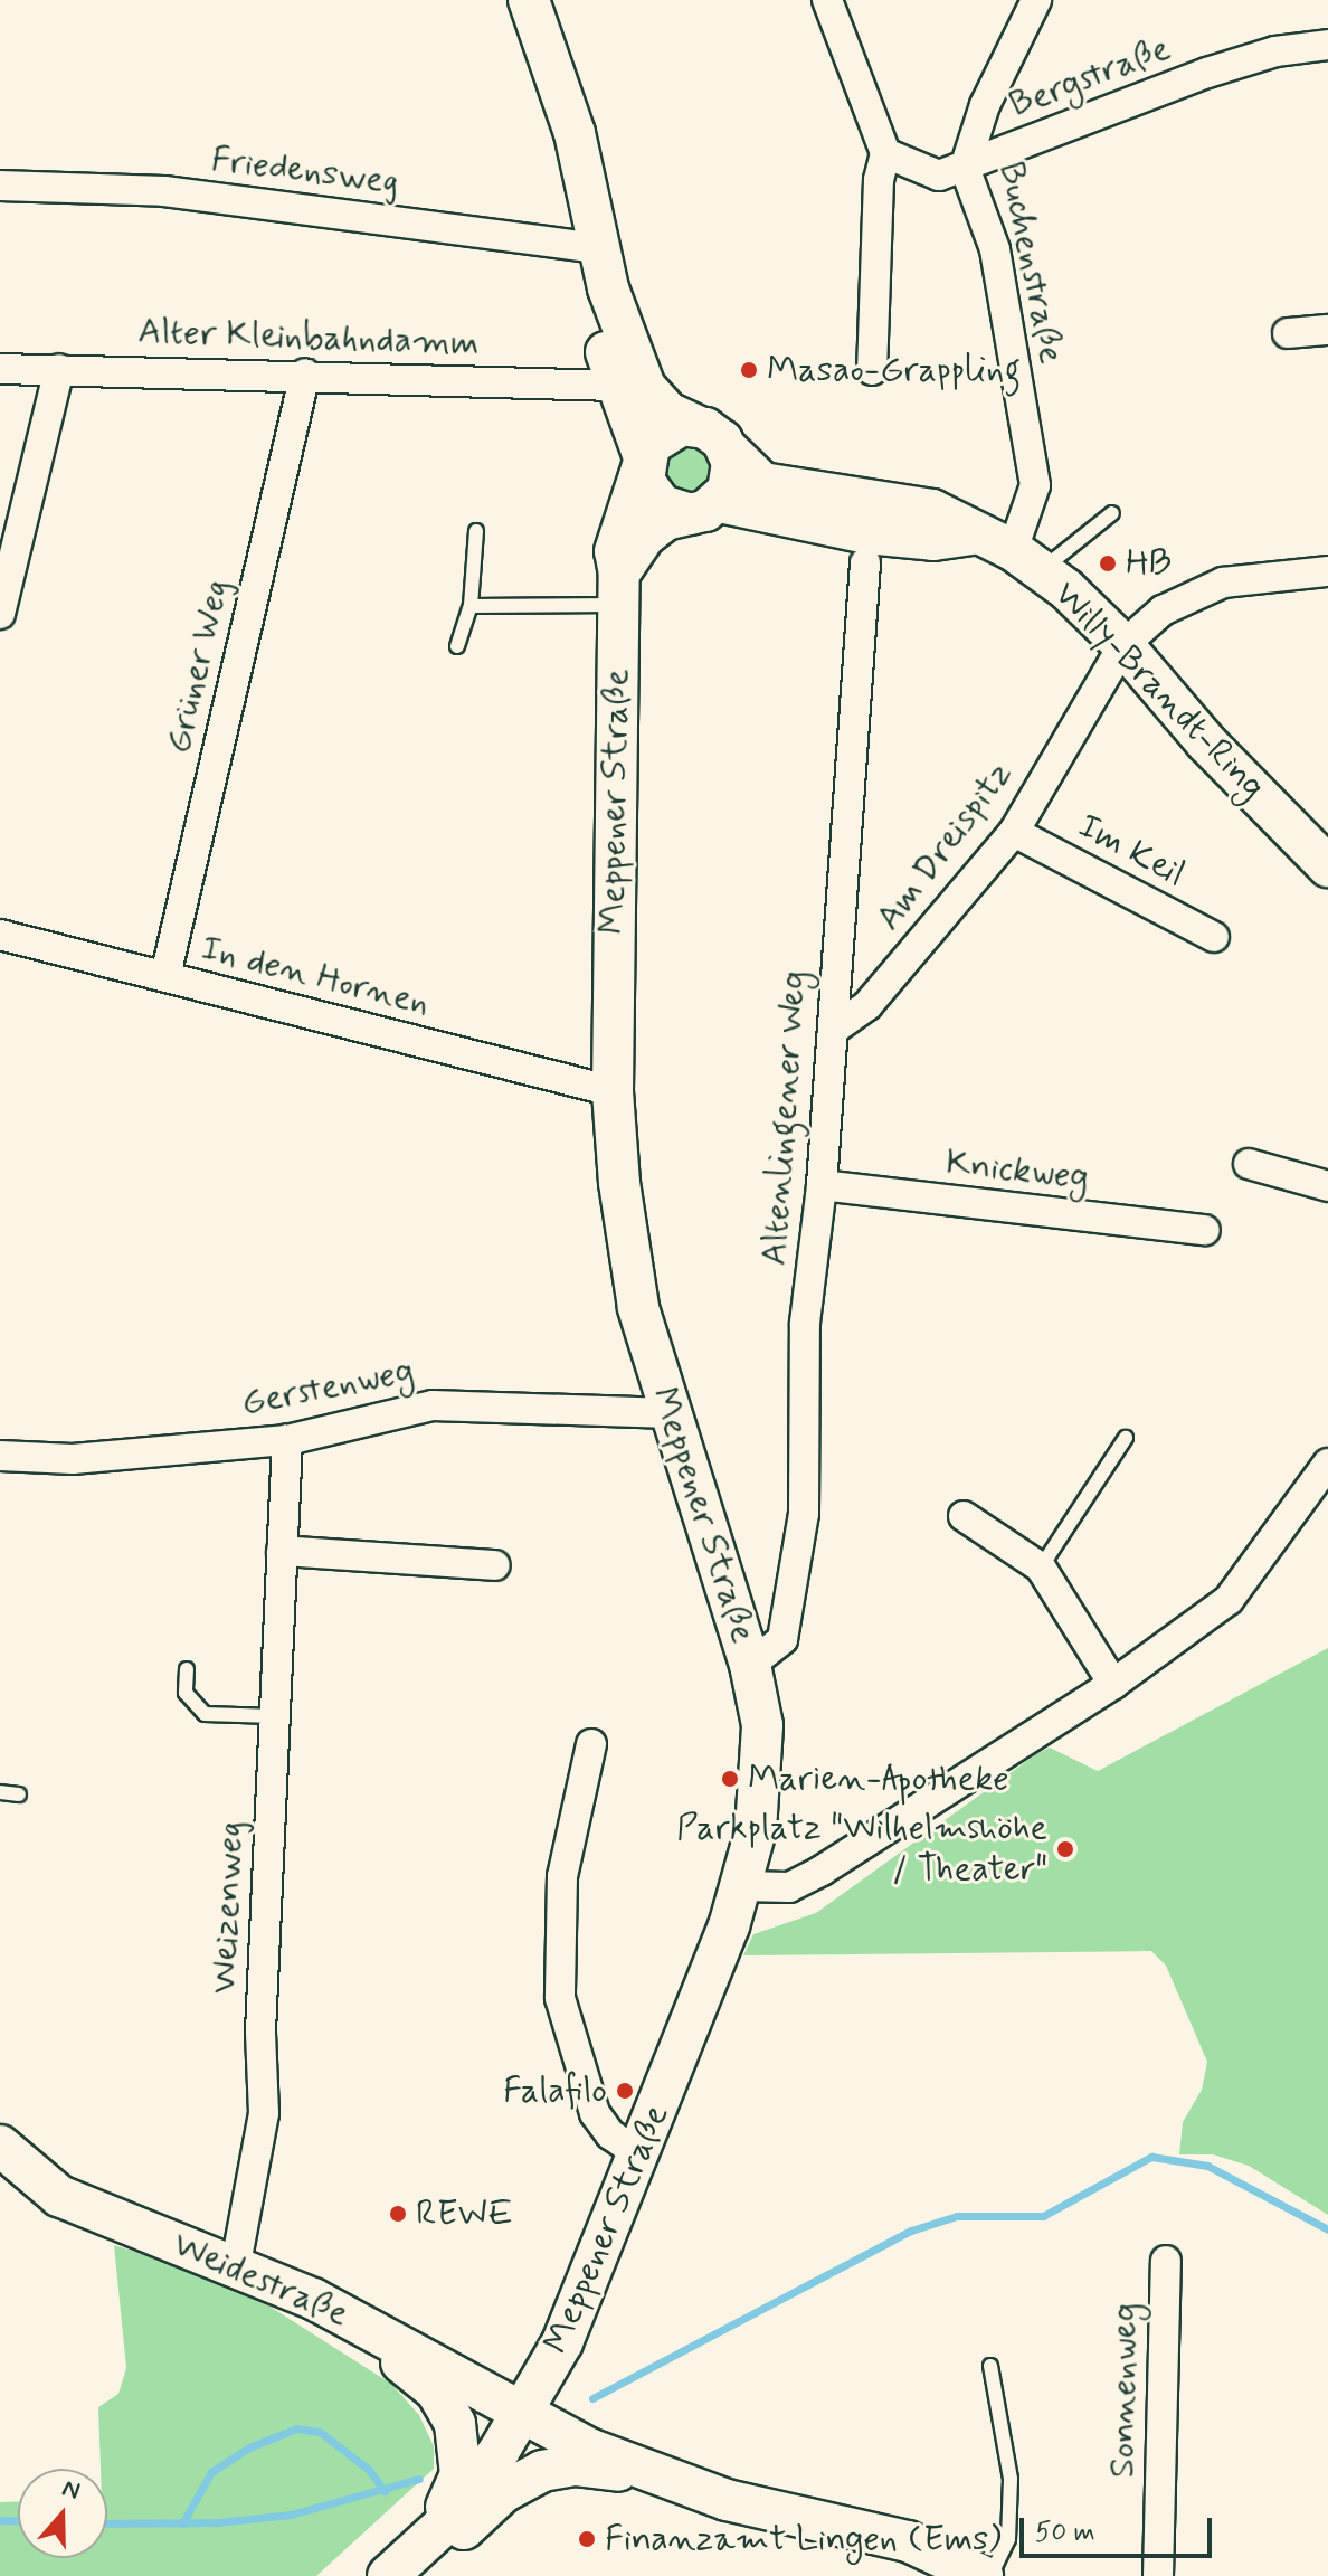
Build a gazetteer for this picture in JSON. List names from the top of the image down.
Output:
{
  "streets": {
    "main road": ["Willy-Brandt-Ring", "Meppener Straße", "Weidestraße"],
    "street": [
      "Bergstraße",
      "Friedensweg",
      "Buchenstraße",
      "Alter Kleinbahndamm",
      "Grüner Weg",
      "Am Dreispitz",
      "Im Keil",
      "In den Hornen",
      "Altenlingener Weg",
      "Knickweg",
      "Gerstenweg",
      "Weizenweg",
      "Sonnenweg"
    ]
  },
  "crossings": [
    ["Bergstraße", "Buchenstraße"],
    ["Buchenstraße", "Willy-Brandt-Ring"],
    ["Alter Kleinbahndamm", "Grüner Weg"],
    ["Grüner Weg", "In den Hornen"],
    ["Willy-Brandt-Ring", "Meppener Straße"],
    ["Willy-Brandt-Ring", "Am Dreispitz"],
    ["Meppener Straße", "In den Hornen"],
    ["Meppener Straße", "Altenlingener Weg"],
    ["Meppener Straße", "Gerstenweg"],
    ["Meppener Straße", "Weidestraße"],
    ["Am Dreispitz", "Im Keil"],
    ["Am Dreispitz", "Altenlingener Weg"],
    ["Altenlingener Weg", "Knickweg"],
    ["Gerstenweg", "Weizenweg"],
    ["Weizenweg", "Weidestraße"]
  ],
  "places": [
    "Masao-Grappling",
    "HB",
    "Marien-Apotheke",
    "Parkplatz \"Wilhelmshöhe / Theater\"",
    "Falafilo",
    "REWE",
    "Finanzamt Lingen (Ems)"
  ],
  "scale_bar": "50 m",
  "north": "top"
}
